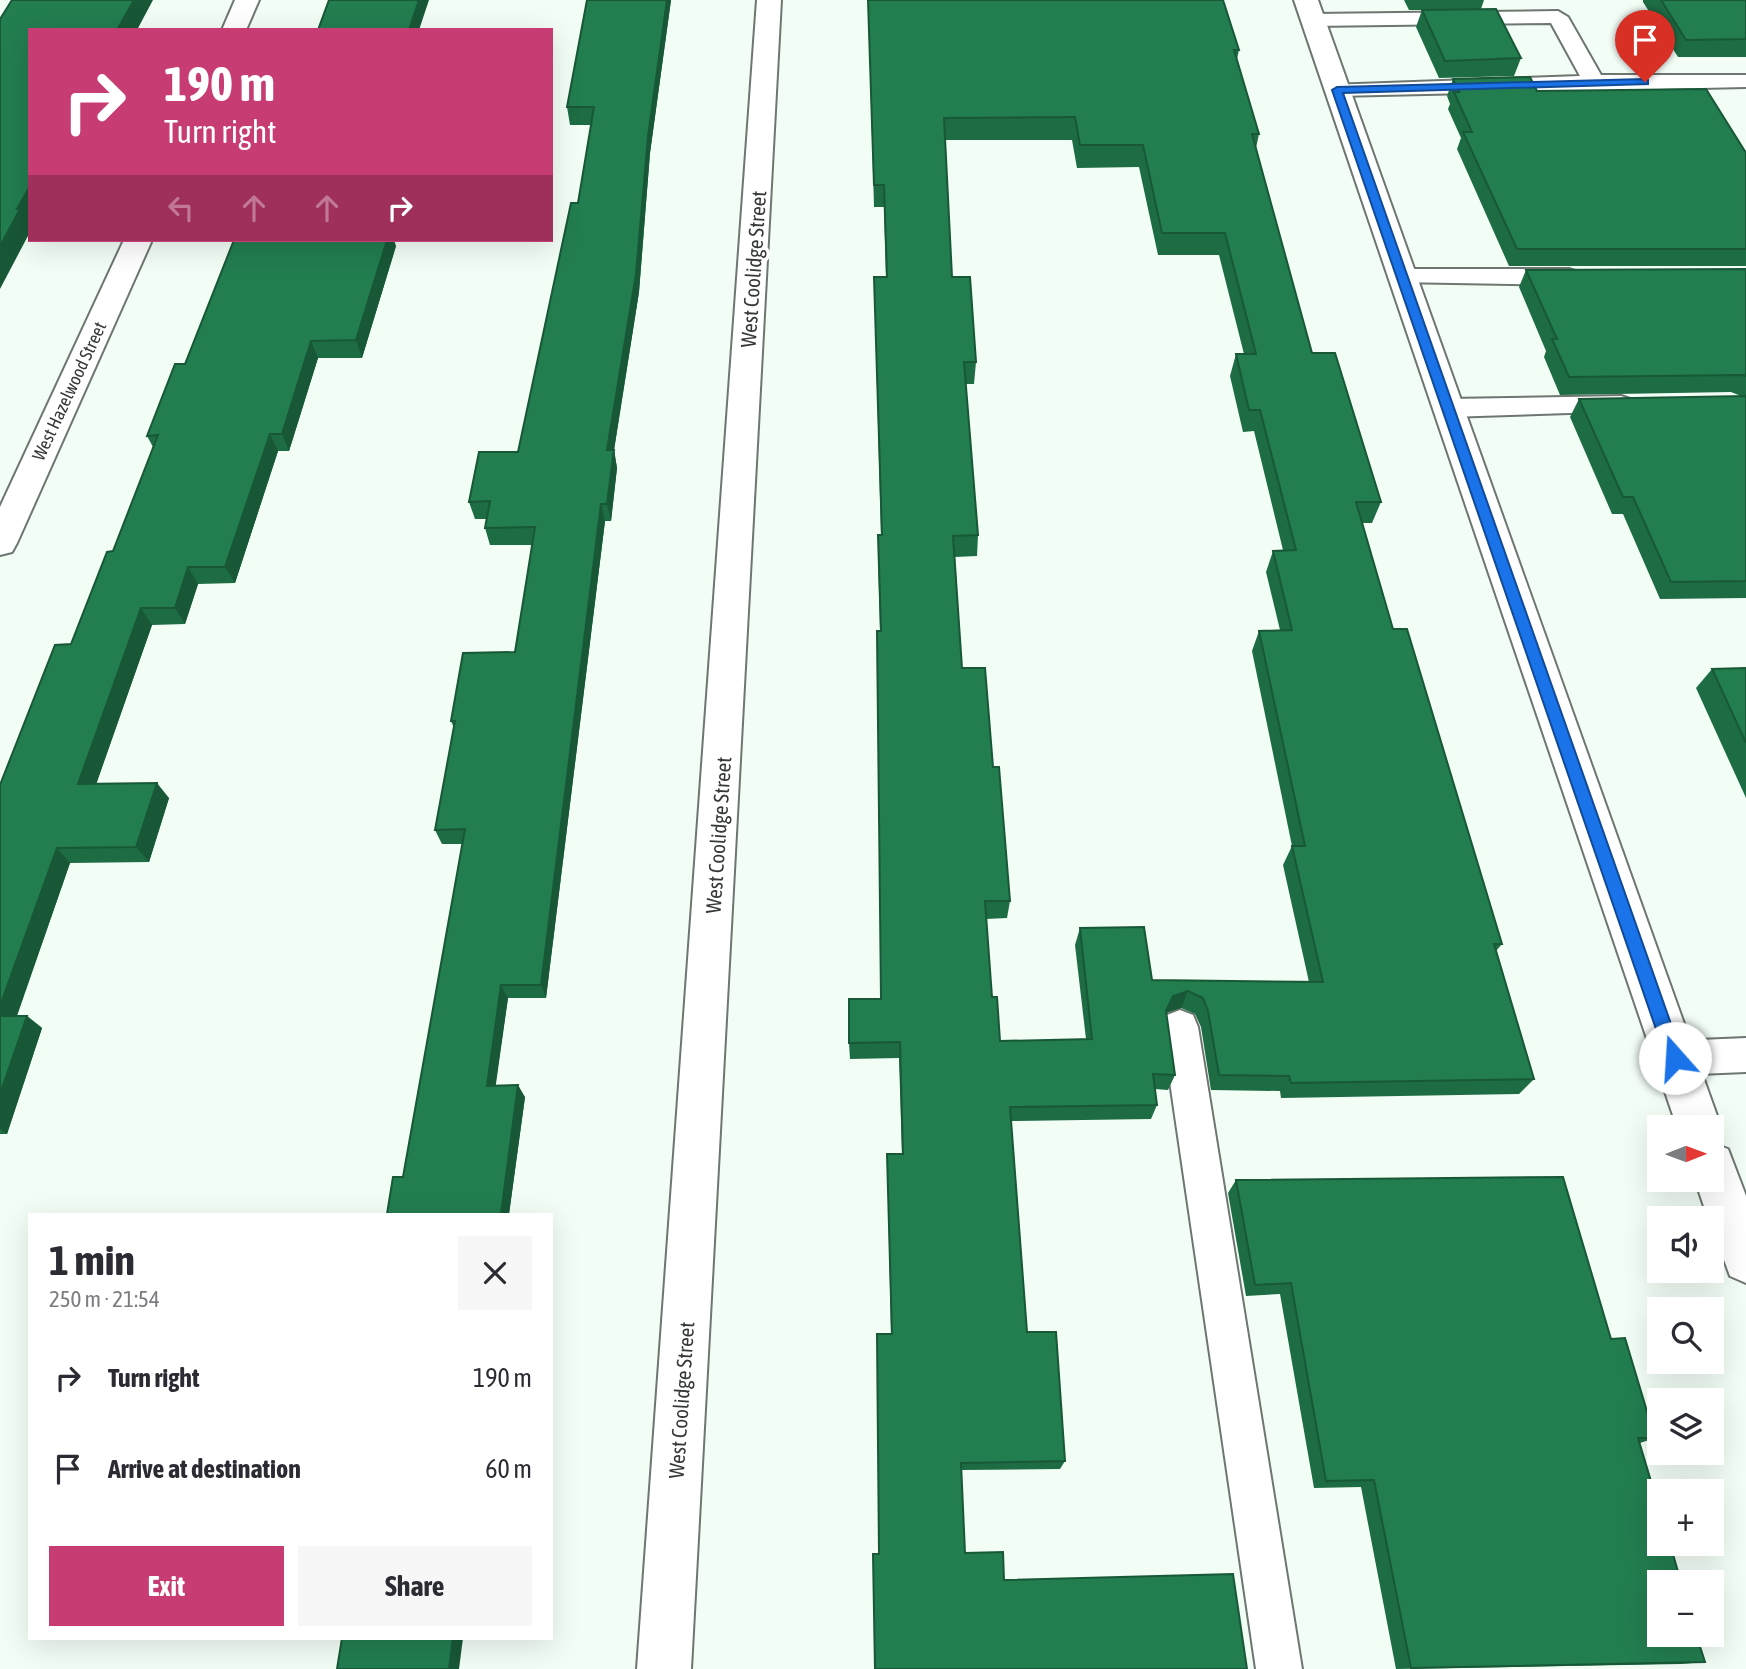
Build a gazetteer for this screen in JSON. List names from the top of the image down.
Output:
{
  "streets": {
    "street": ["West Coolidge Street", "West Hazelwood Street"]
  },
  "north": "right",
  "page": {
    "turn": ["190 m", "Turn right"],
    "map_buttons": ["+", "−"],
    "heading": ["1 min", "250 m · 21:54"],
    "list": [
      {
        "name": "Turn right",
        "value": "190 m"
      },
      {
        "name": "Arrive at destination",
        "value": "60 m"
      }
    ],
    "buttons": ["Exit", "Share"]
  }
}
